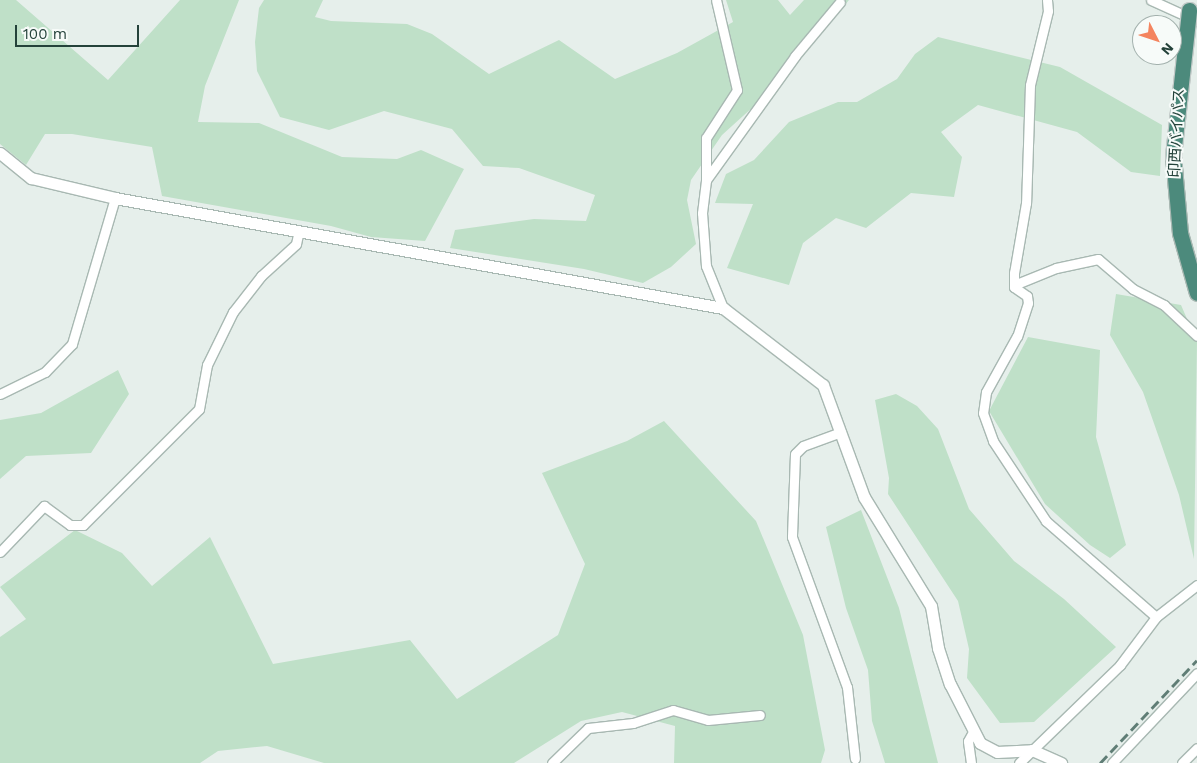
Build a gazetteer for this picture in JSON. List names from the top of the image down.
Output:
{
  "streets": {
    "highway": ["印西バイパス"]
  },
  "scale_bar": "100 m",
  "north": "bottom right"
}
